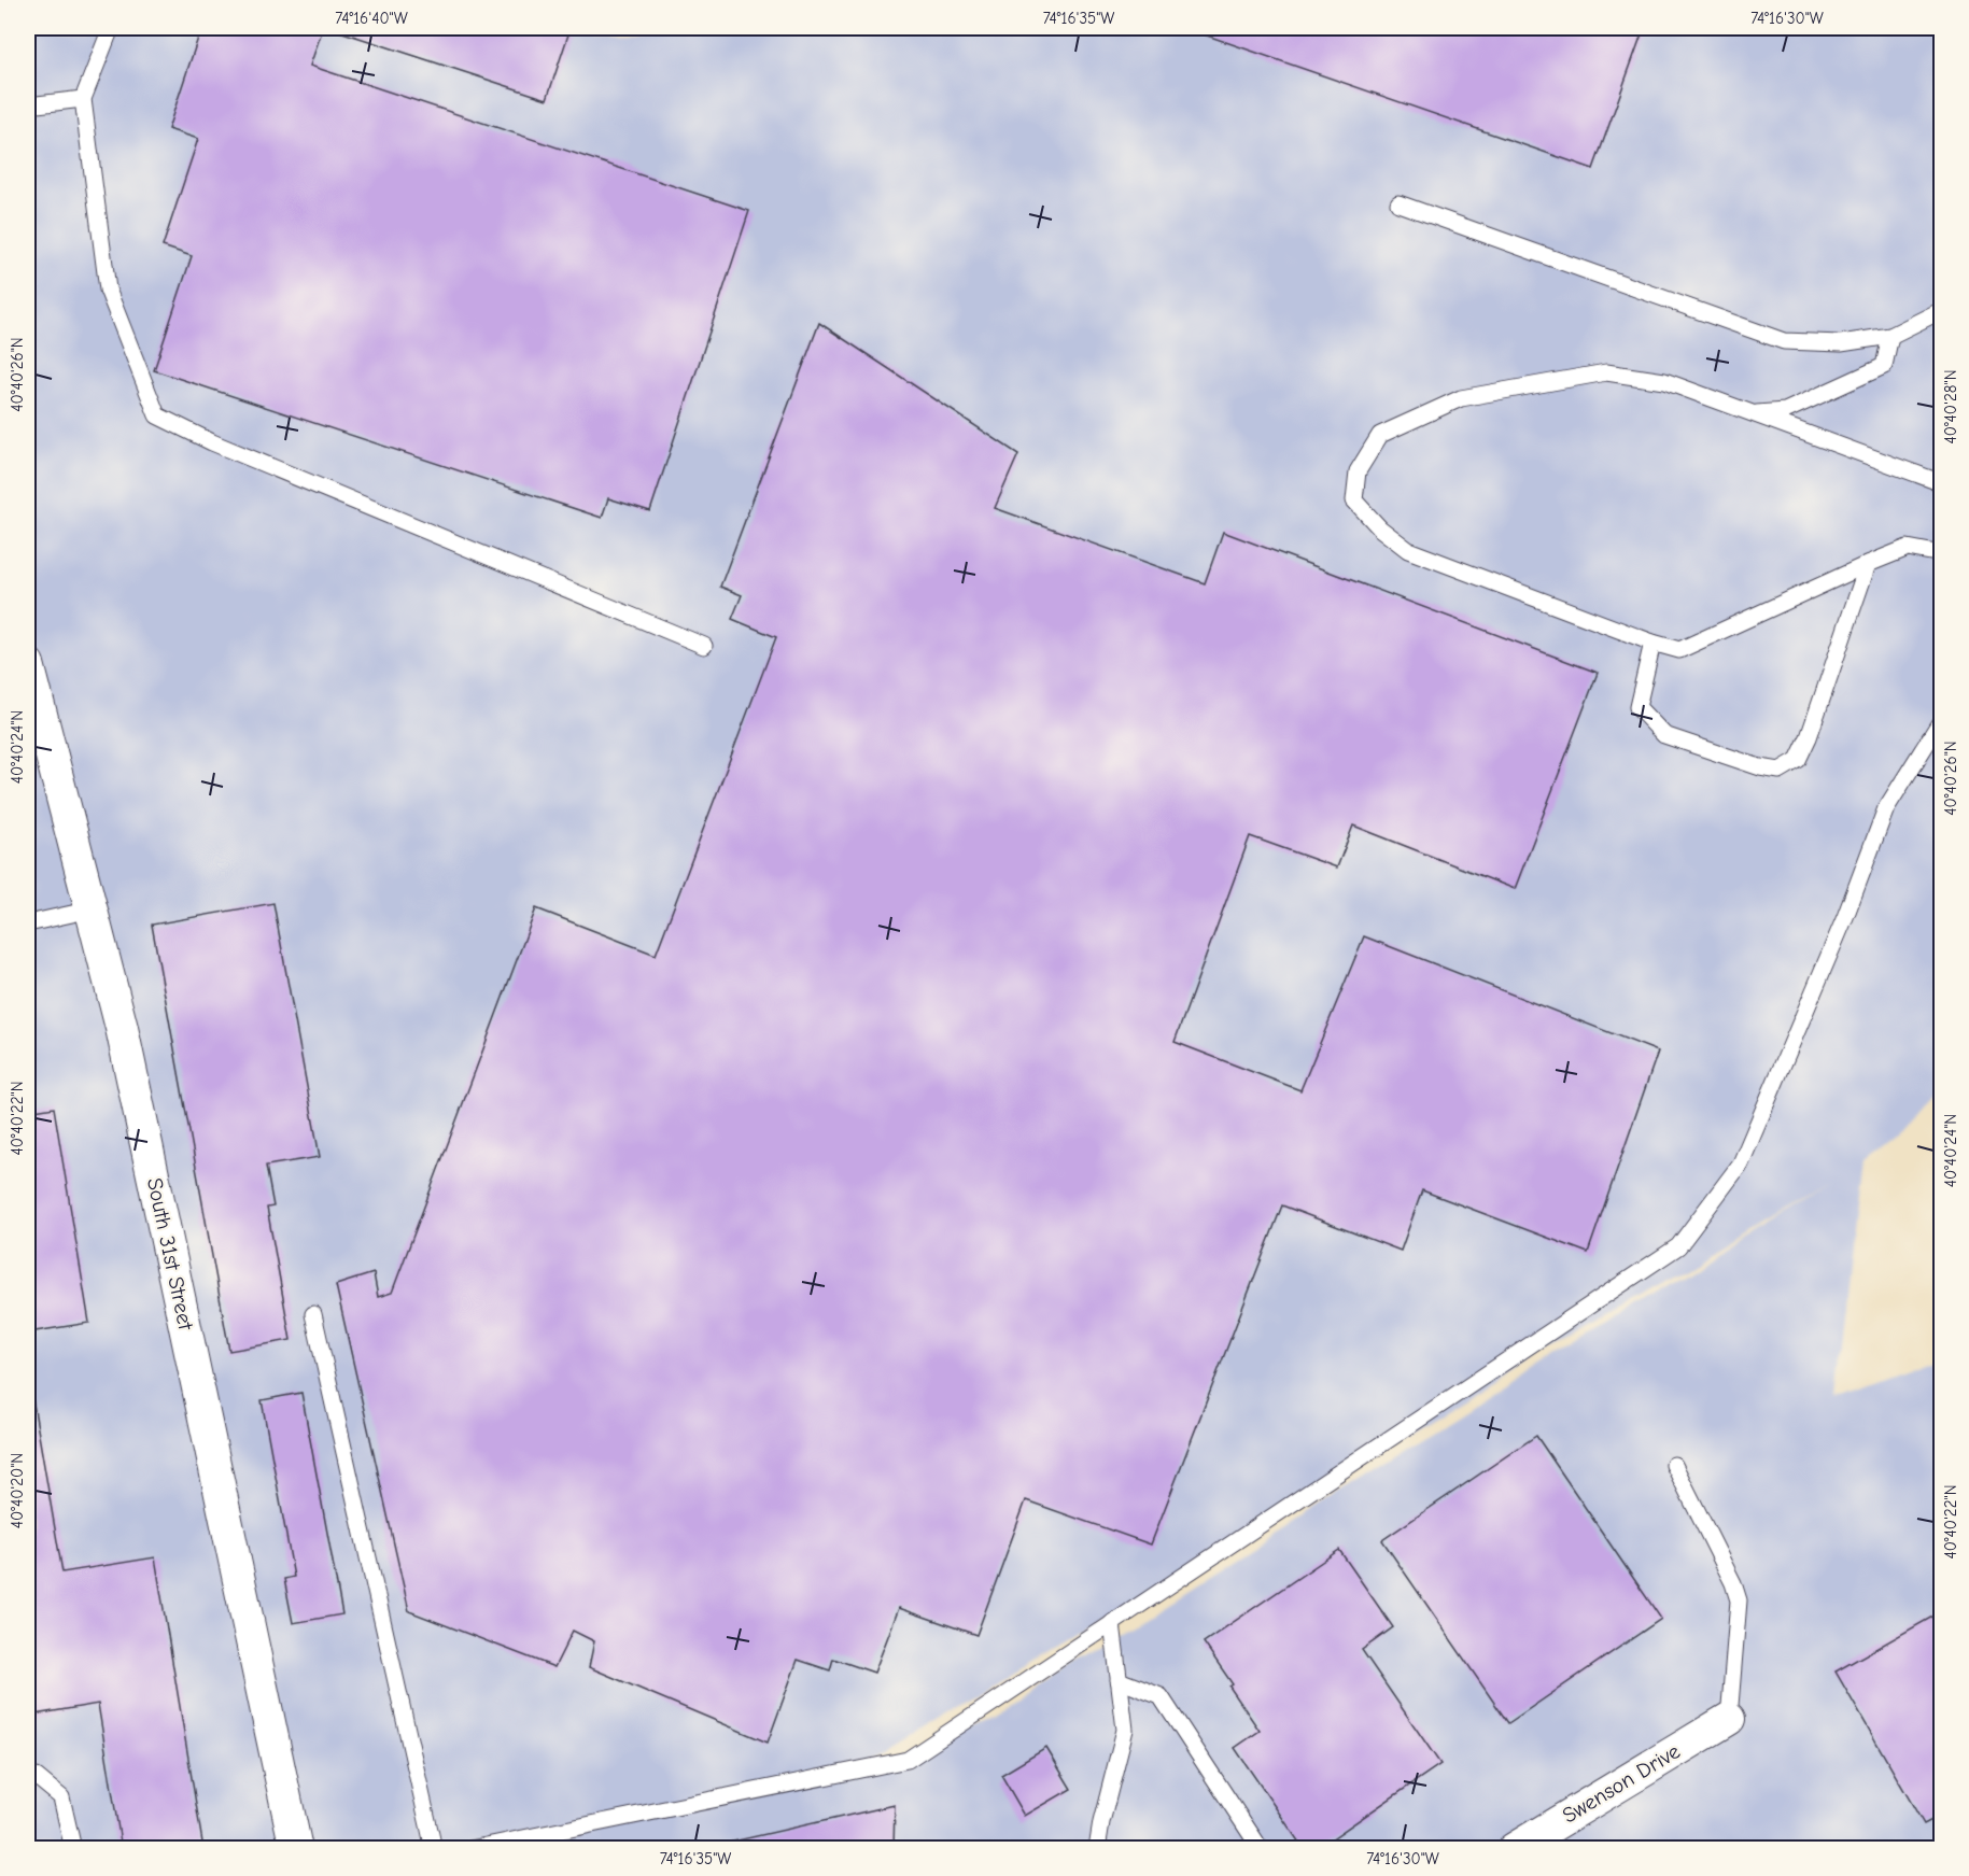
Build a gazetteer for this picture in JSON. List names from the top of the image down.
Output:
{
  "streets": {
    "street": ["South 31st Street", "Swenson Drive"]
  },
  "coordinates": [
    "74°16'40\"W",
    "74°16'35\"W",
    "74°16'30\"W",
    "40°40'26\"N",
    "40°40'28\"N",
    "40°40'24\"N",
    "40°40'22\"N",
    "40°40'20\"N"
  ]
}
